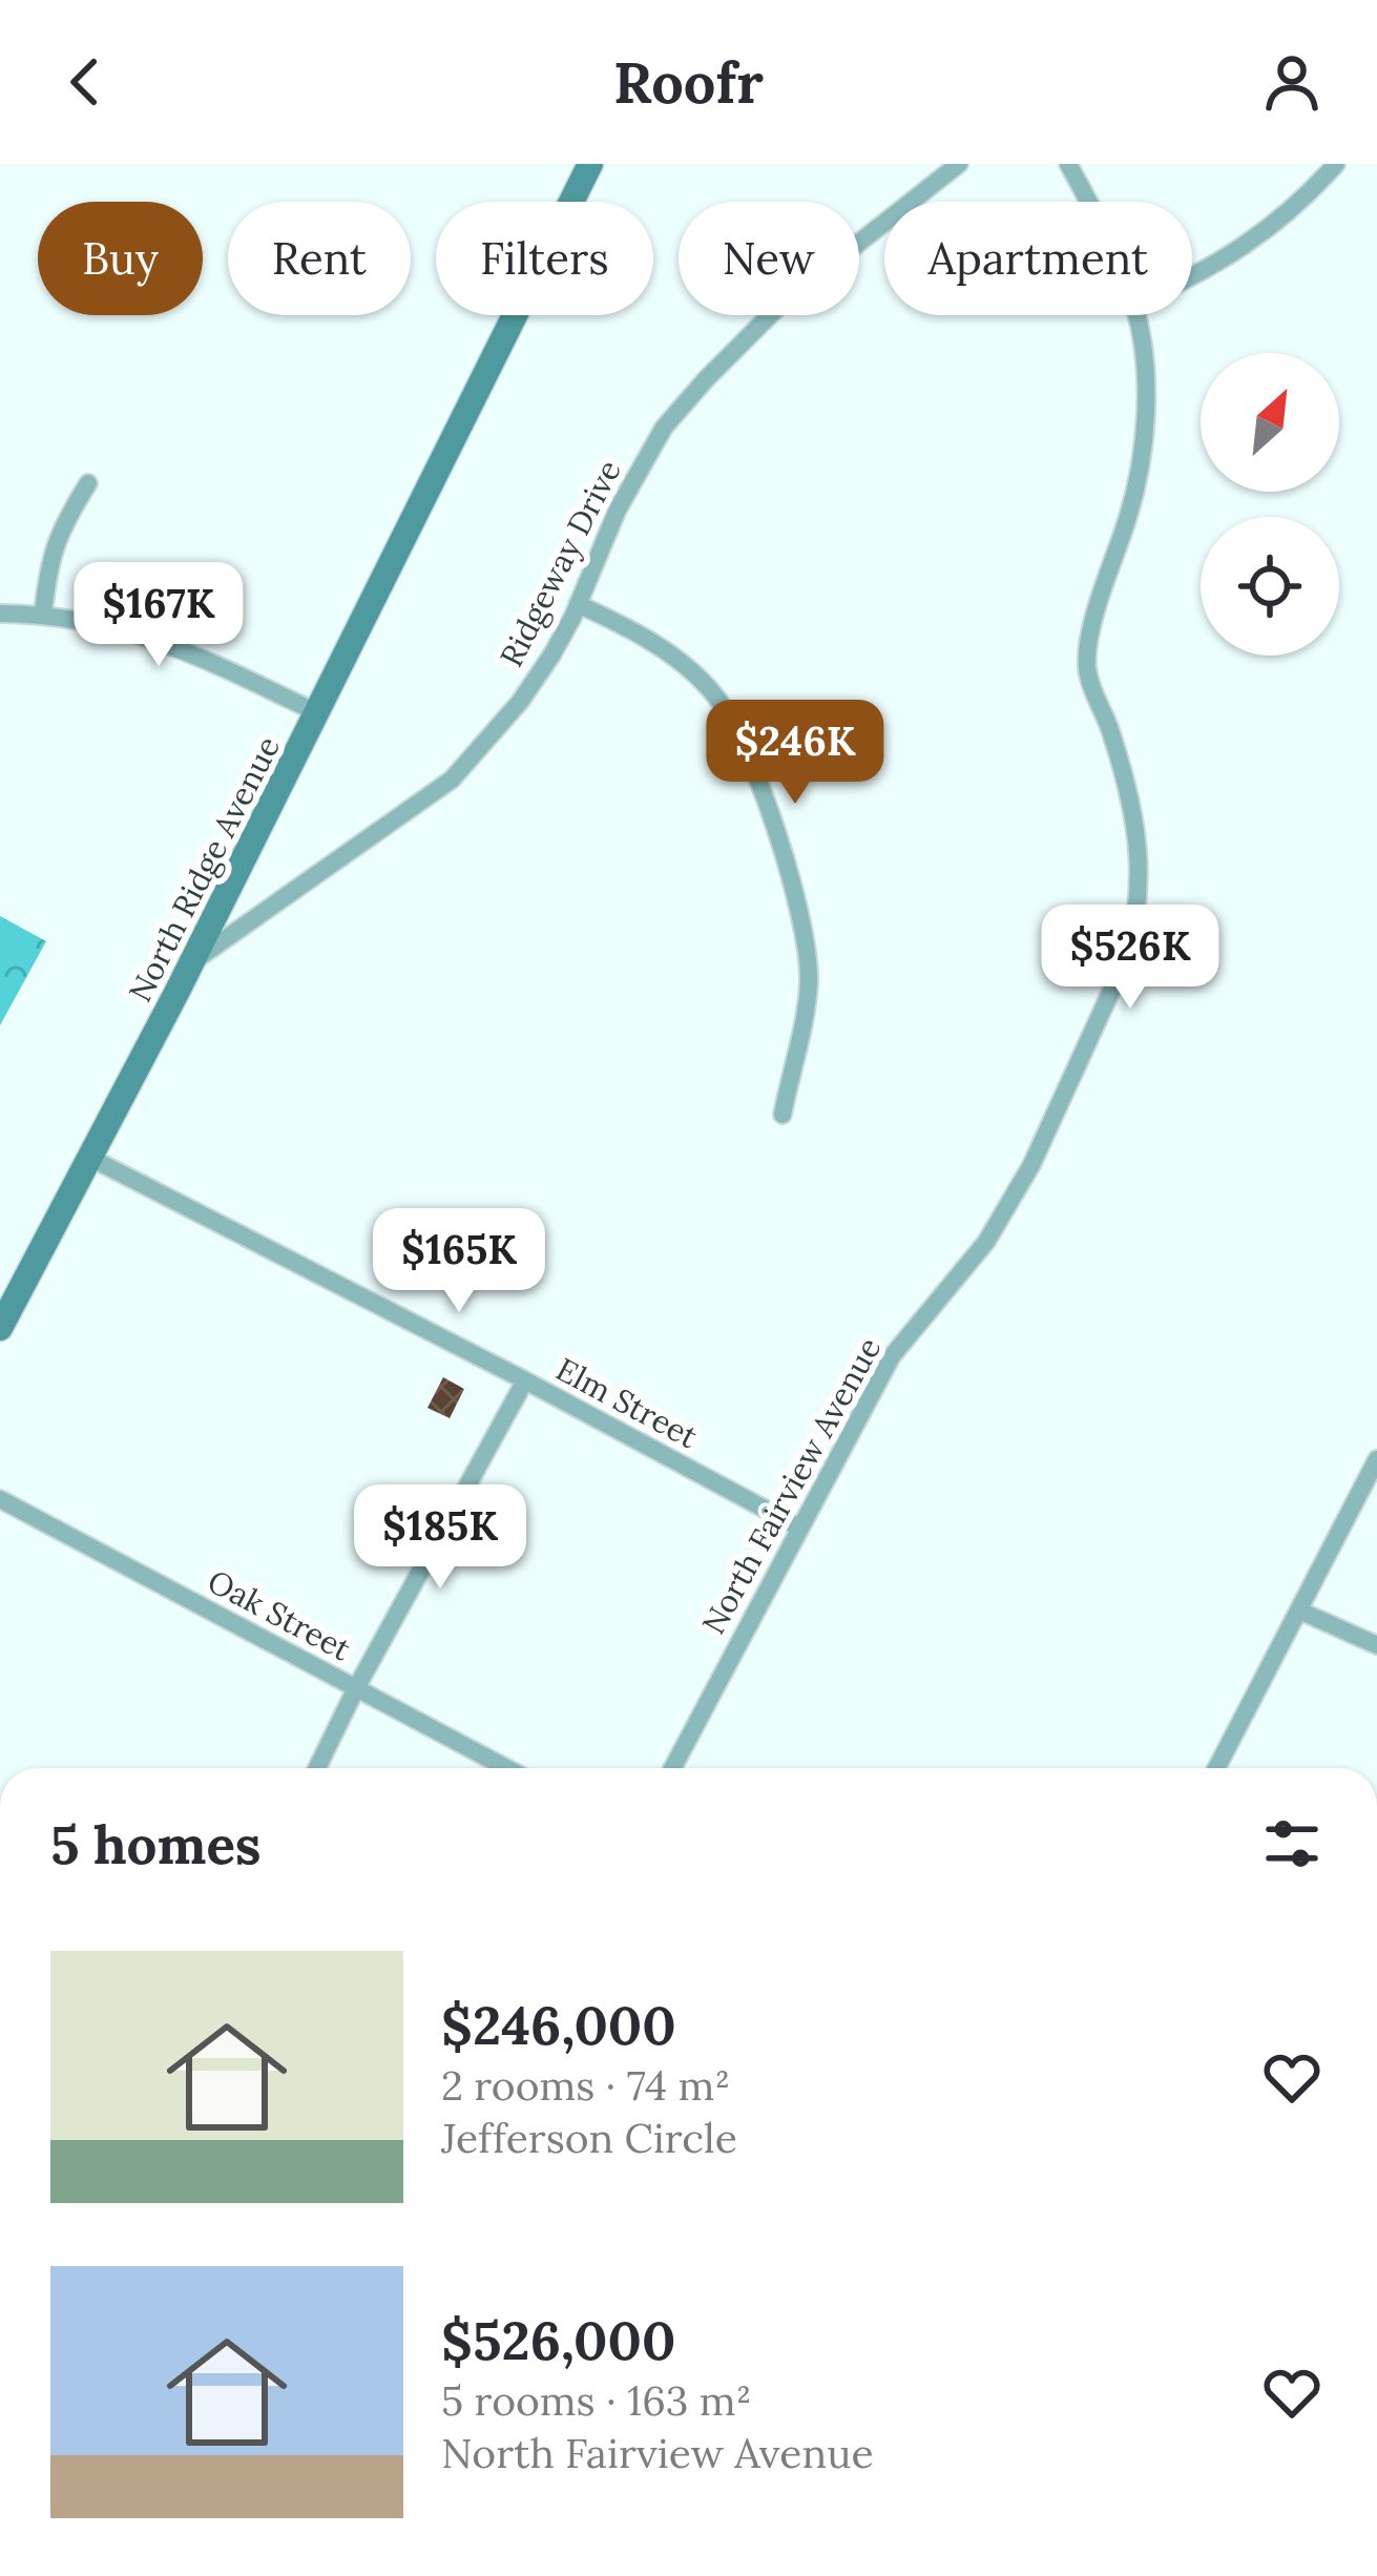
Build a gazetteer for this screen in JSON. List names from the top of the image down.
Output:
{
  "streets": {
    "street": [
      "Ridgeway Drive",
      "North Ridge Avenue",
      "Elm Street",
      "North Fairview Avenue",
      "Oak Street"
    ]
  },
  "crossings": [
    ["Ridgeway Drive", "North Ridge Avenue"],
    ["North Ridge Avenue", "Elm Street"],
    ["Elm Street", "North Fairview Avenue"]
  ],
  "north": "top right",
  "page": {
    "header": "Roofr",
    "chip": [
      "Buy",
      "Rent",
      "Filters",
      "New",
      "Apartment"
    ],
    "price": [
      "$167K",
      "$246K",
      "$526K",
      "$165K",
      "$185K"
    ],
    "heading": "5 homes",
    "list": [
      {
        "name": "$246,000",
        "note": "2 rooms · 74 m² · Jefferson Circle"
      },
      {
        "name": "$526,000",
        "note": "5 rooms · 163 m² · North Fairview Avenue"
      }
    ]
  }
}
